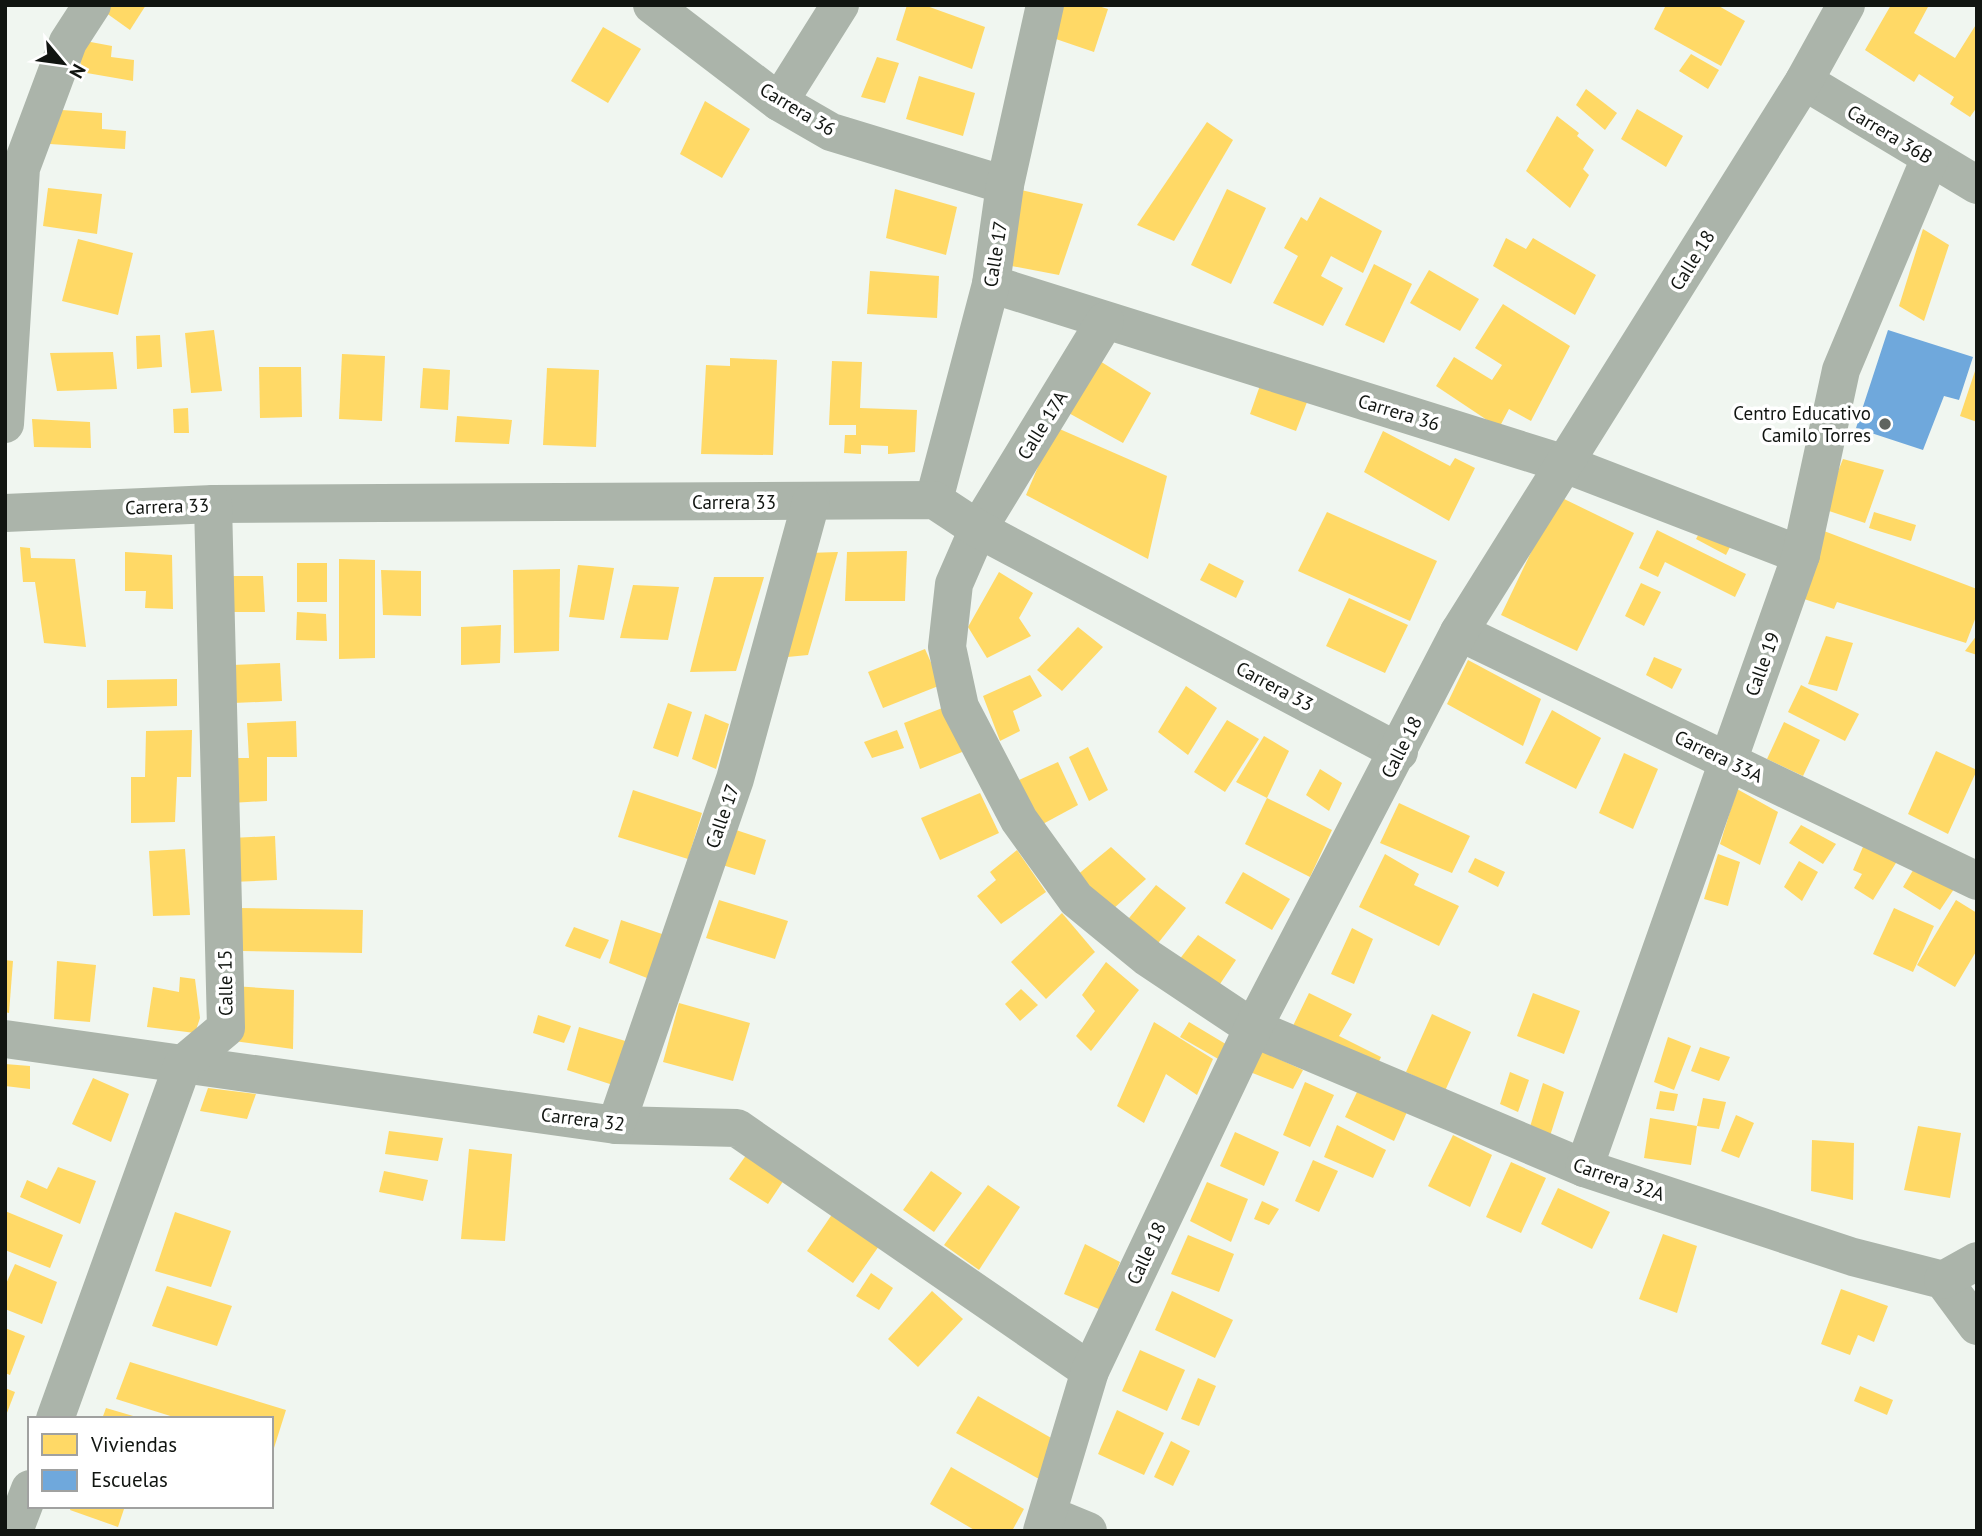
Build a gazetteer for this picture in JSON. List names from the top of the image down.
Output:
{
  "streets": {
    "street": [
      "Carrera 36",
      "Carrera 36B",
      "Calle 17",
      "Calle 18",
      "Calle 17A",
      "Carrera 33",
      "Calle 19",
      "Carrera 33A",
      "Calle 15",
      "Carrera 32",
      "Carrera 32A"
    ]
  },
  "crossings": [
    ["Carrera 36", "Calle 17"],
    ["Carrera 36", "Calle 18"],
    ["Carrera 36", "Calle 17A"],
    ["Carrera 36", "Calle 19"],
    ["Carrera 36B", "Calle 18"],
    ["Carrera 36B", "Calle 19"],
    ["Calle 17", "Carrera 33"],
    ["Calle 17", "Carrera 32"],
    ["Calle 18", "Carrera 33"],
    ["Calle 18", "Carrera 33A"],
    ["Calle 18", "Carrera 32"],
    ["Calle 18", "Carrera 32A"],
    ["Calle 17A", "Carrera 33"],
    ["Carrera 33", "Calle 15"],
    ["Calle 19", "Carrera 33A"],
    ["Calle 19", "Carrera 32A"],
    ["Calle 15", "Carrera 32"]
  ],
  "places": ["Centro Educativo Camilo Torres"],
  "legend": ["Viviendas", "Escuelas"],
  "north": "bottom right"
}
